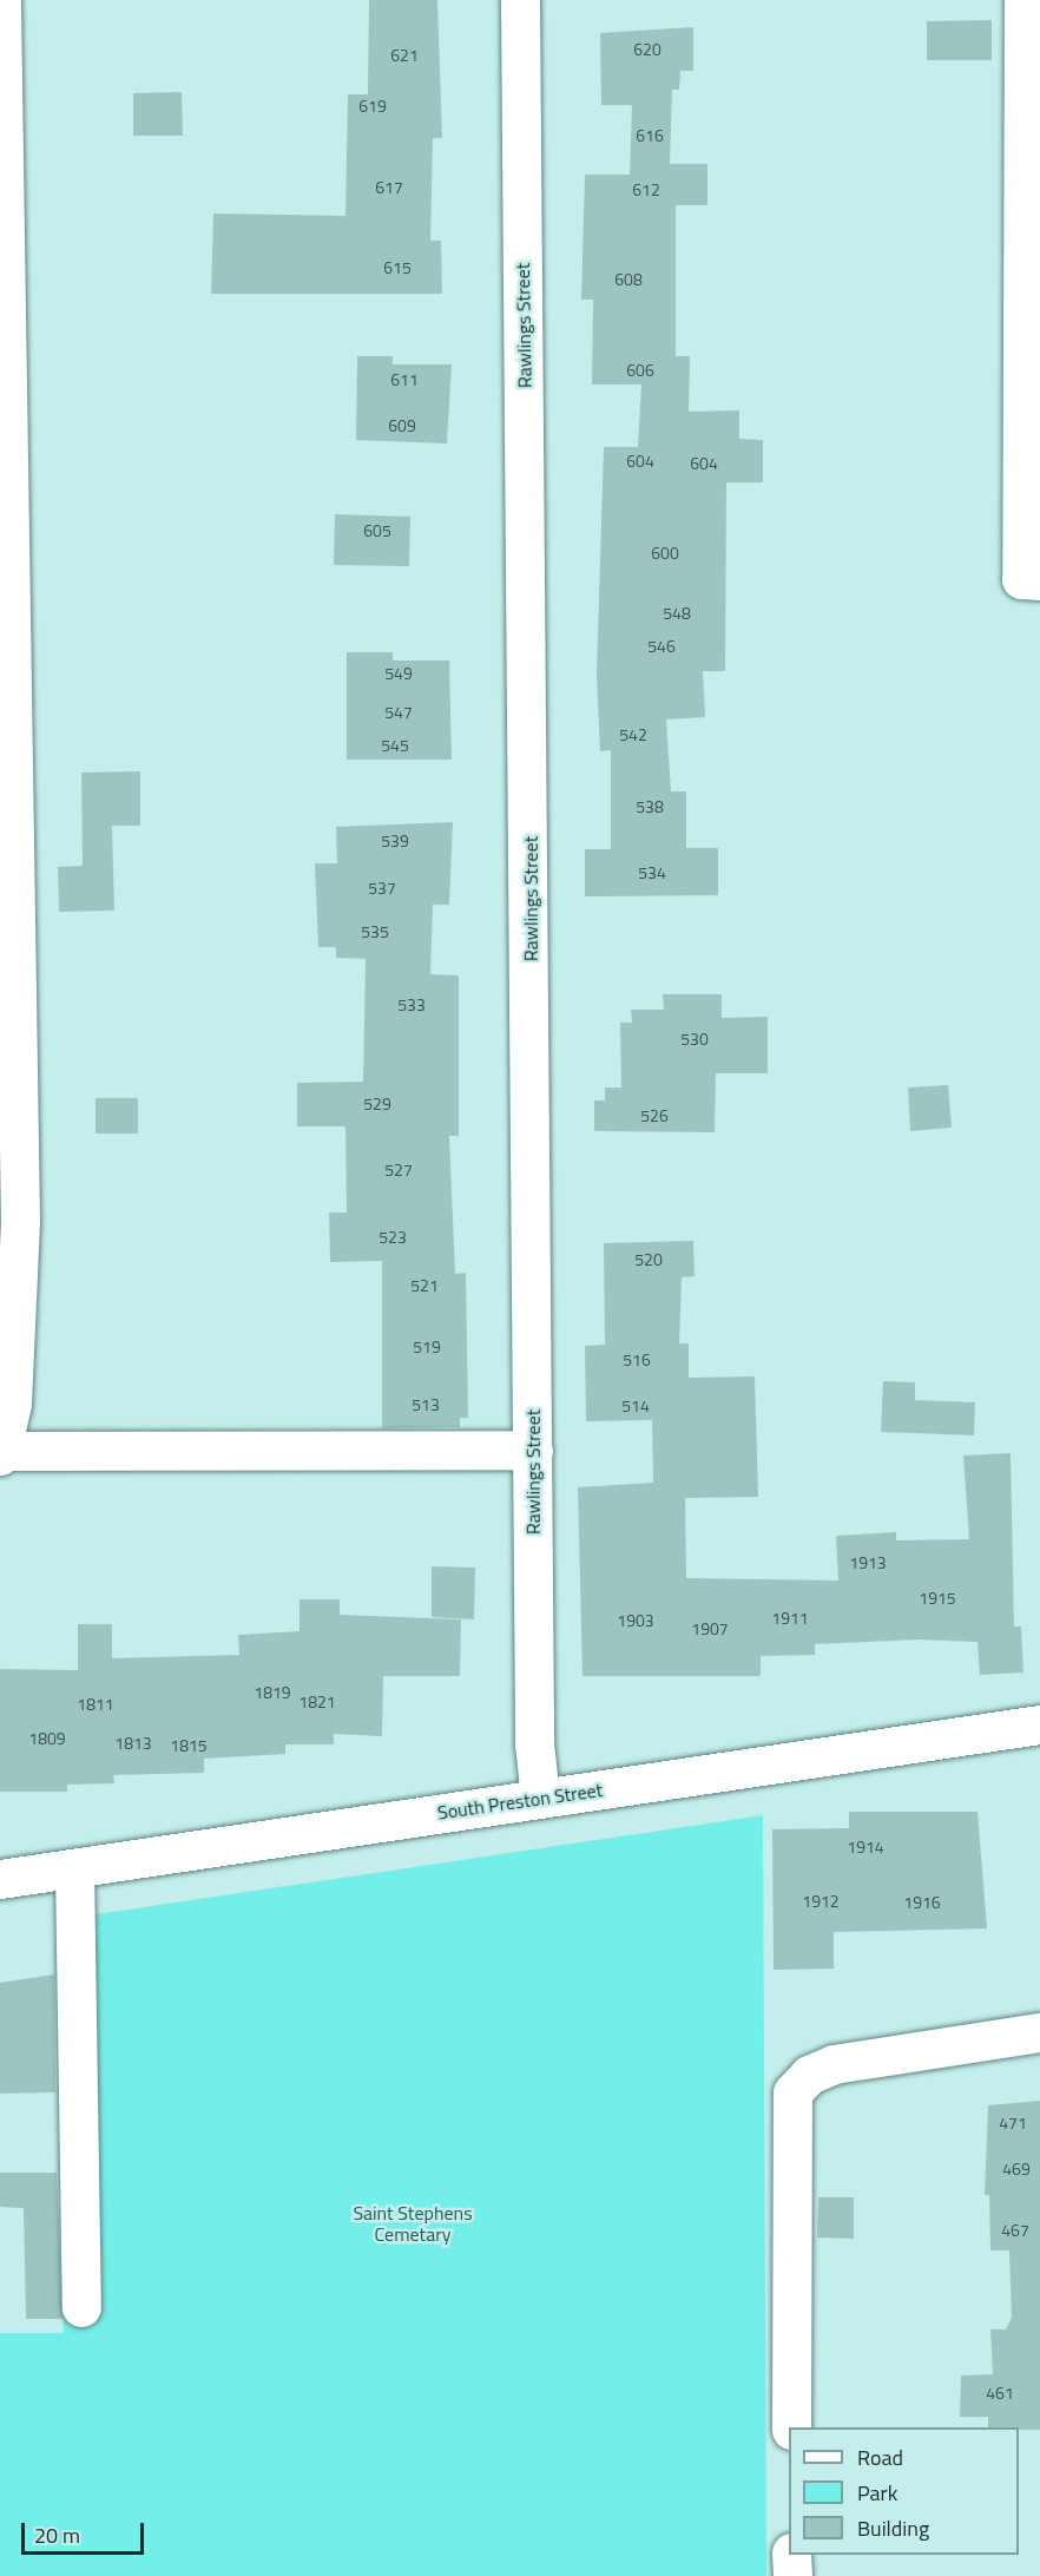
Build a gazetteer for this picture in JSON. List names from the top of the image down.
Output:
{
  "streets": {
    "street": ["Rawlings Street", "South Preston Street"]
  },
  "crossings": [
    ["Rawlings Street", "South Preston Street"]
  ],
  "parks": ["Saint Stephens Cemetary"],
  "house_numbers": [
    "620",
    "621",
    "619",
    "616",
    "617",
    "612",
    "615",
    "608",
    "606",
    "611",
    "609",
    "604",
    "604",
    "605",
    "600",
    "548",
    "546",
    "549",
    "547",
    "542",
    "545",
    "538",
    "539",
    "534",
    "537",
    "535",
    "533",
    "530",
    "529",
    "526",
    "527",
    "523",
    "520",
    "521",
    "519",
    "516",
    "513",
    "514",
    "1913",
    "1915",
    "1911",
    "1903",
    "1907",
    "1819",
    "1821",
    "1811",
    "1809",
    "1813",
    "1815",
    "1914",
    "1912",
    "1916",
    "471",
    "469",
    "467",
    "461"
  ],
  "legend": ["Road", "Park", "Building"],
  "scale_bar": "20 m"
}
